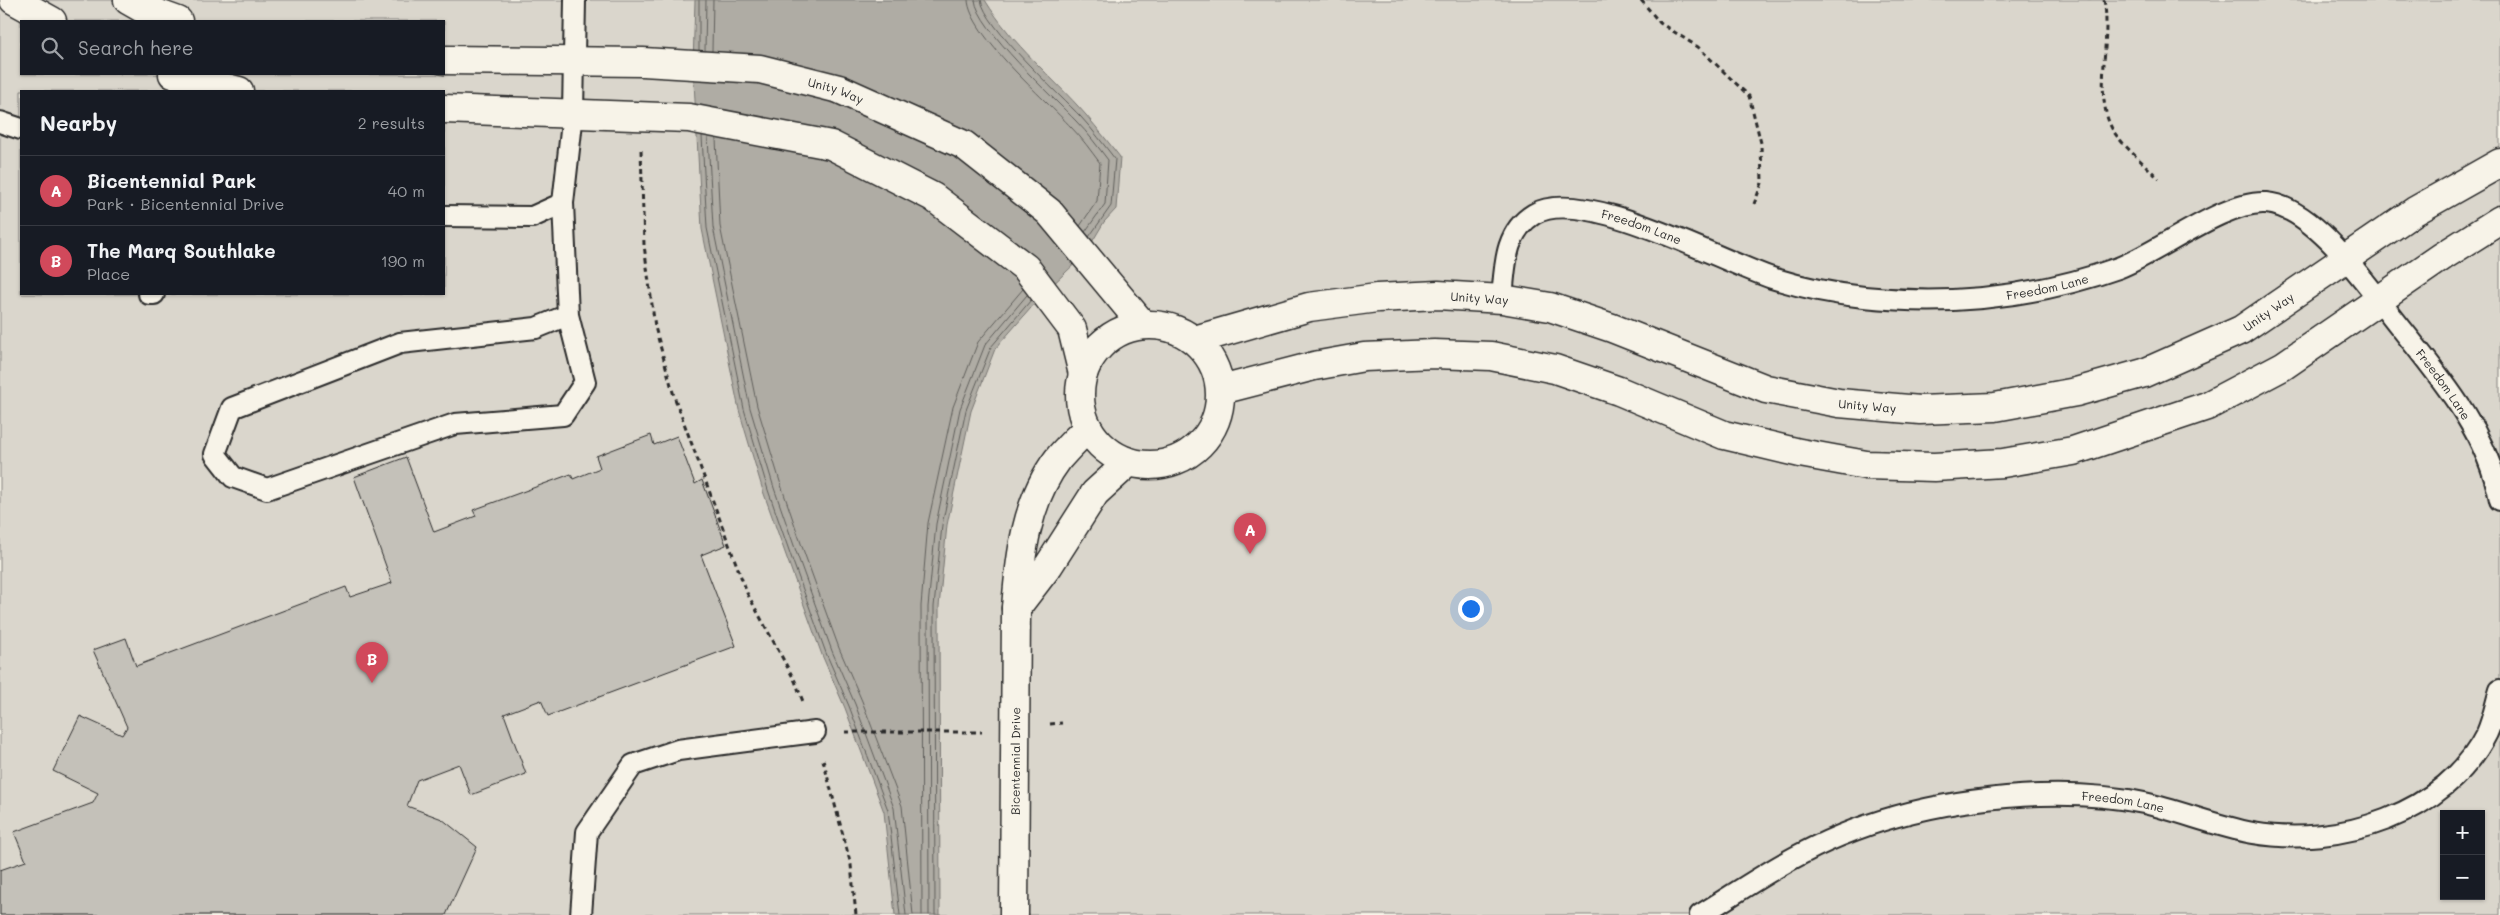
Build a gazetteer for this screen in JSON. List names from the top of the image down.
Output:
{
  "streets": {
    "street": ["Unity Way", "Bicentennial Drive"],
    "lane": ["Freedom Lane"]
  },
  "crossings": [
    ["Unity Way", "Freedom Lane"],
    ["Unity Way", "Bicentennial Drive"]
  ],
  "page": {
    "search": "Search here",
    "heading": ["Nearby", "2 results"],
    "list": [
      {
        "mark": "A",
        "name": "Bicentennial Park",
        "note": "Park · Bicentennial Drive",
        "value": "40 m"
      },
      {
        "mark": "B",
        "name": "The Marq Southlake",
        "note": "Place",
        "value": "190 m"
      }
    ],
    "pins": ["A", "B"],
    "map_buttons": ["+", "−"]
  }
}
